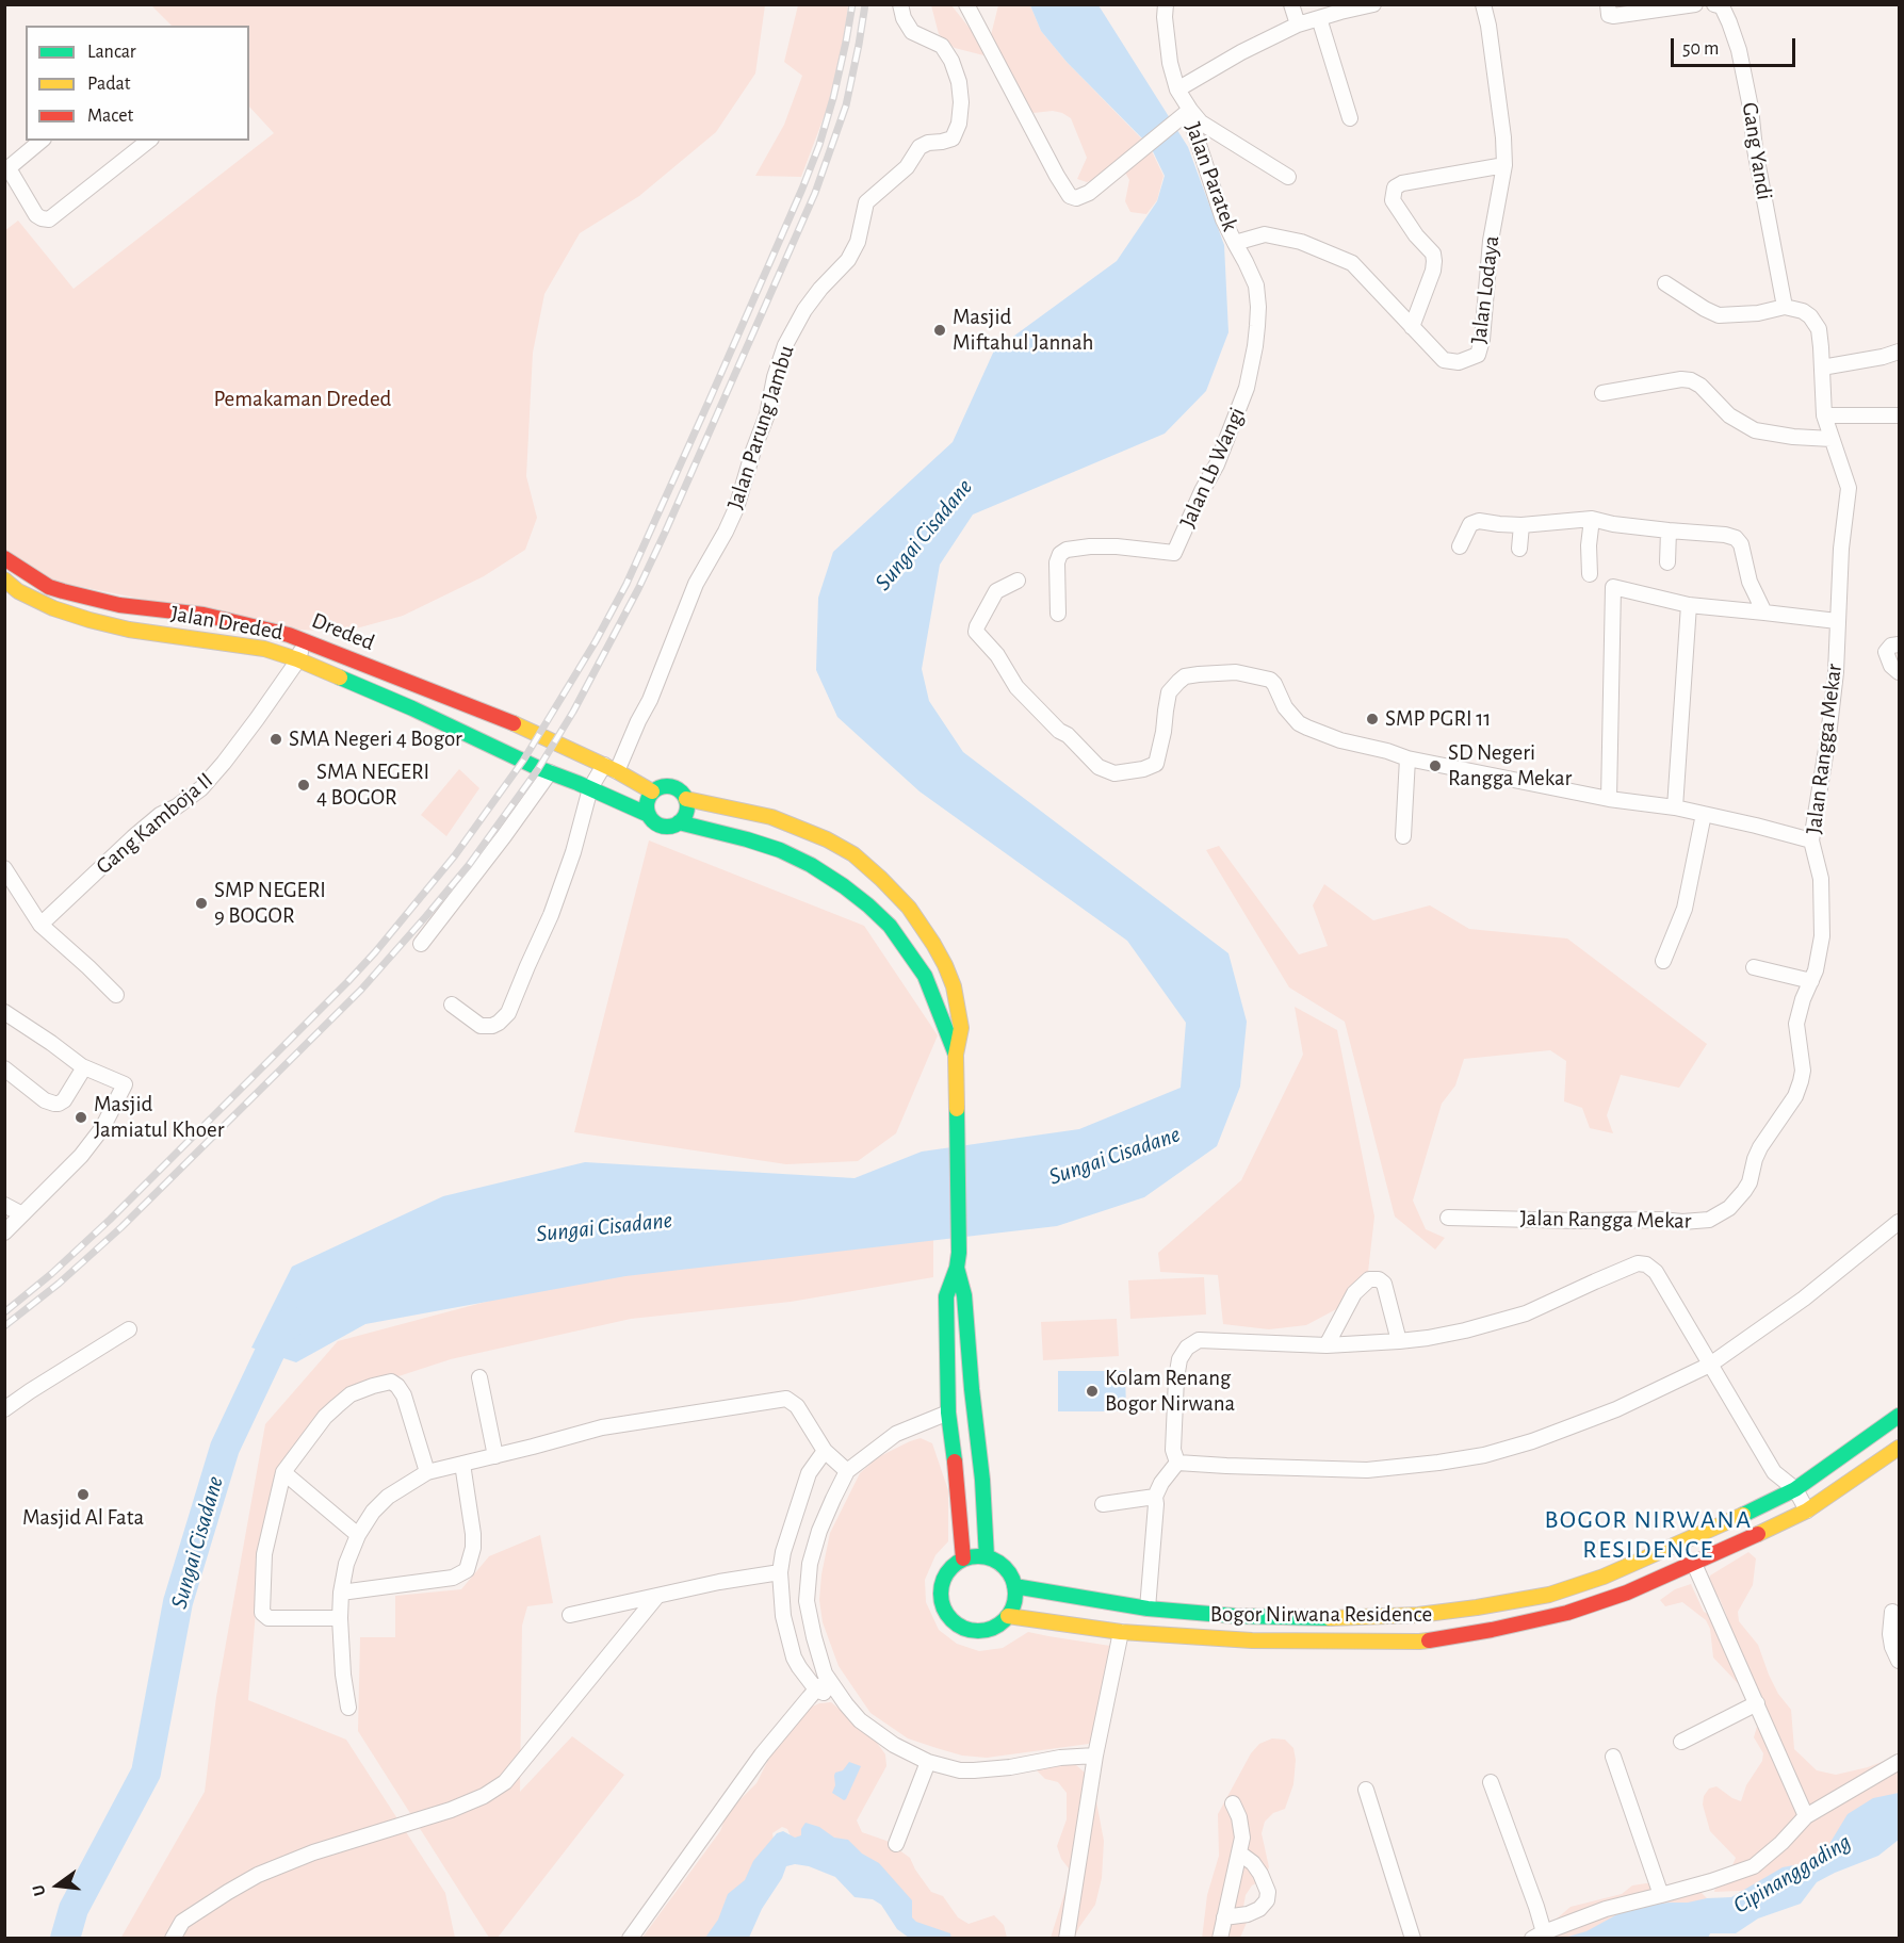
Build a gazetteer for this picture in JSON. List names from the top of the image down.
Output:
{
  "streets": {
    "street": [
      "Gang Yandi",
      "Jalan Paratek",
      "Jalan Lodaya",
      "Jalan Parung Jambu",
      "Jalan Lb Wangi",
      "Jalan Dreded",
      "Dreded",
      "Jalan Rangga Mekar",
      "Gang Kamboja II",
      "Bogor Nirwana Residence"
    ]
  },
  "crossings": [
    ["Gang Yandi", "Jalan Rangga Mekar"],
    ["Jalan Paratek", "Jalan Lodaya"],
    ["Jalan Paratek", "Jalan Lb Wangi"],
    ["Jalan Lodaya", "Jalan Lb Wangi"],
    ["Jalan Parung Jambu", "Dreded"],
    ["Jalan Dreded", "Dreded"],
    ["Jalan Dreded", "Gang Kamboja II"],
    ["Dreded", "Gang Kamboja II"]
  ],
  "districts": ["BOGOR NIRWANA RESIDENCE"],
  "water": ["Sungai Cisadane", "Cipinanggading"],
  "parks": ["Pemakaman Dreded"],
  "places": [
    "Masjid Miftahul Jannah",
    "SMP PGRI 11",
    "SMA Negeri 4 Bogor",
    "SD Negeri Rangga Mekar",
    "SMA NEGERI 4 BOGOR",
    "SMP NEGERI 9 BOGOR",
    "Masjid Jamiatul Khoer",
    "Kolam Renang Bogor Nirwana",
    "Masjid Al Fata"
  ],
  "legend": ["Lancar", "Padat", "Macet"],
  "scale_bar": "50 m",
  "north": "left"
}
